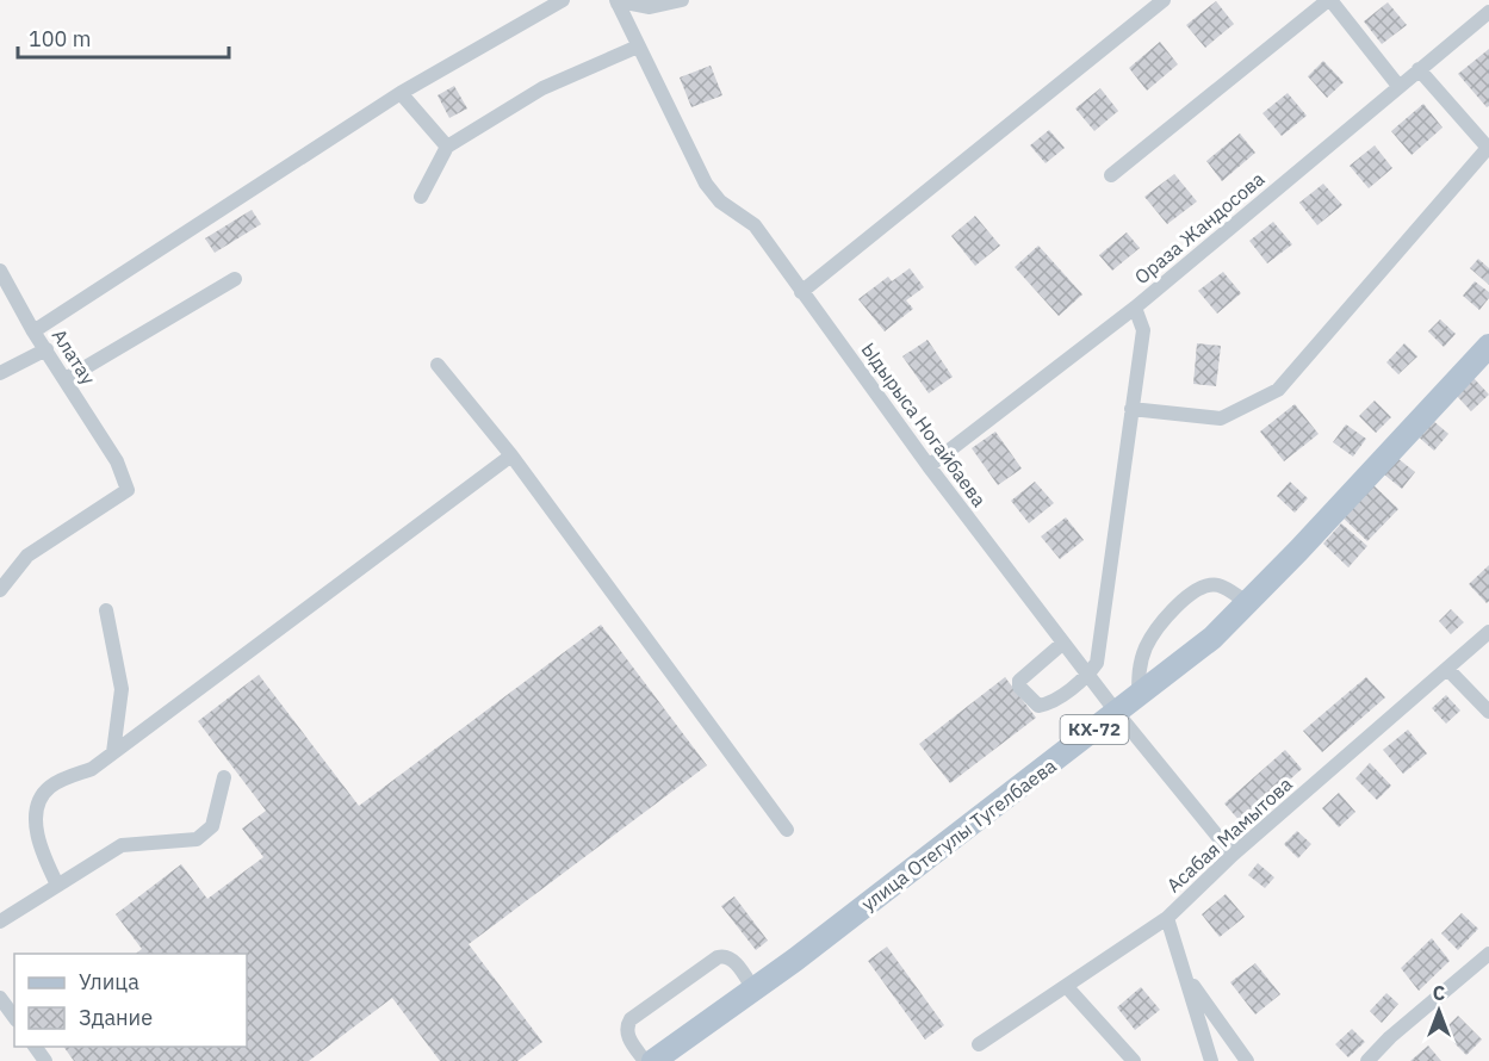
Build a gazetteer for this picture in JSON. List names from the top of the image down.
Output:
{
  "streets": {
    "main road": ["КХ-72", "улица Отегулы Тугелбаева"],
    "street": [
      "Ораза Жандосова",
      "Алатау",
      "Ыдырыса Ногайбаева",
      "Асабая Мамытова"
    ]
  },
  "crossings": [
    ["Ораза Жандосова", "Ыдырыса Ногайбаева"],
    ["Ыдырыса Ногайбаева", "улица Отегулы Тугелбаева"],
    ["Ыдырыса Ногайбаева", "Асабая Мамытова"]
  ],
  "legend": ["Улица", "Здание"],
  "scale_bar": "100 m",
  "north": "top"
}
